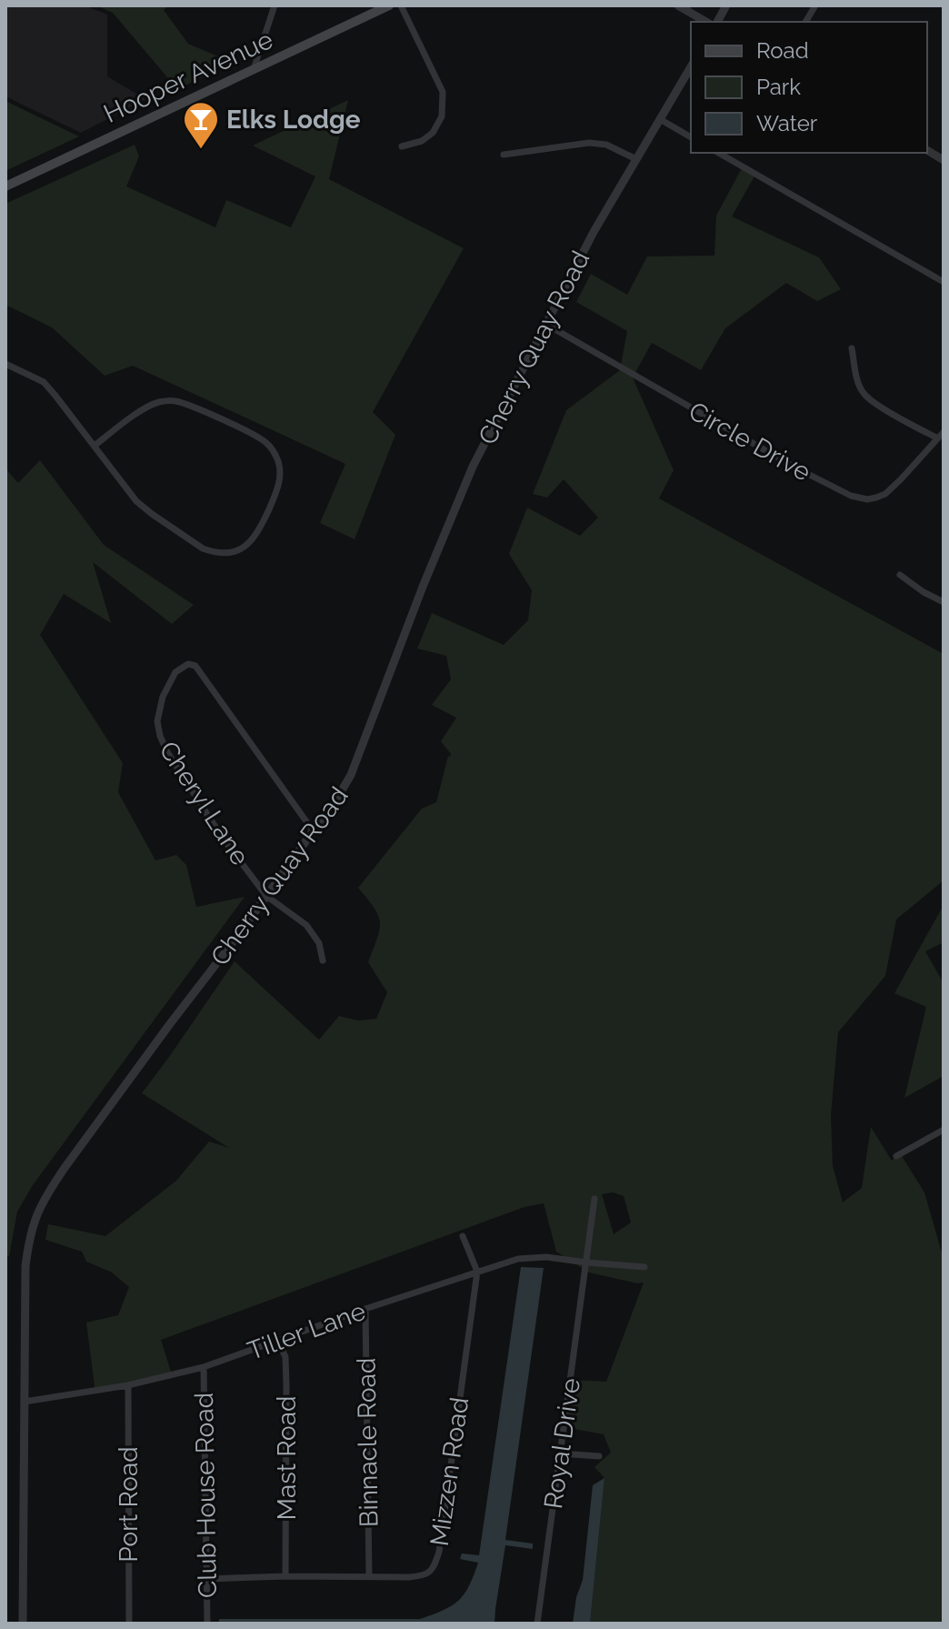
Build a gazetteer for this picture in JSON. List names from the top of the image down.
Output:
{
  "streets": {
    "main road": ["Hooper Avenue"],
    "street": [
      "Cherry Quay Road",
      "Circle Drive",
      "Cheryl Lane",
      "Tiller Lane",
      "Binnacle Road",
      "Royal Drive",
      "Mast Road",
      "Mizzen Road",
      "Club House Road",
      "Port Road"
    ]
  },
  "crossings": [
    ["Cherry Quay Road", "Circle Drive"],
    ["Cherry Quay Road", "Cheryl Lane"],
    ["Cherry Quay Road", "Tiller Lane"],
    ["Tiller Lane", "Binnacle Road"],
    ["Tiller Lane", "Royal Drive"],
    ["Tiller Lane", "Mast Road"],
    ["Tiller Lane", "Mizzen Road"],
    ["Tiller Lane", "Club House Road"],
    ["Tiller Lane", "Port Road"],
    ["Binnacle Road", "Mizzen Road"],
    ["Mast Road", "Mizzen Road"],
    ["Mizzen Road", "Club House Road"]
  ],
  "places": {
    "bar": ["Elks Lodge"]
  },
  "legend": ["Road", "Park", "Water"]
}
